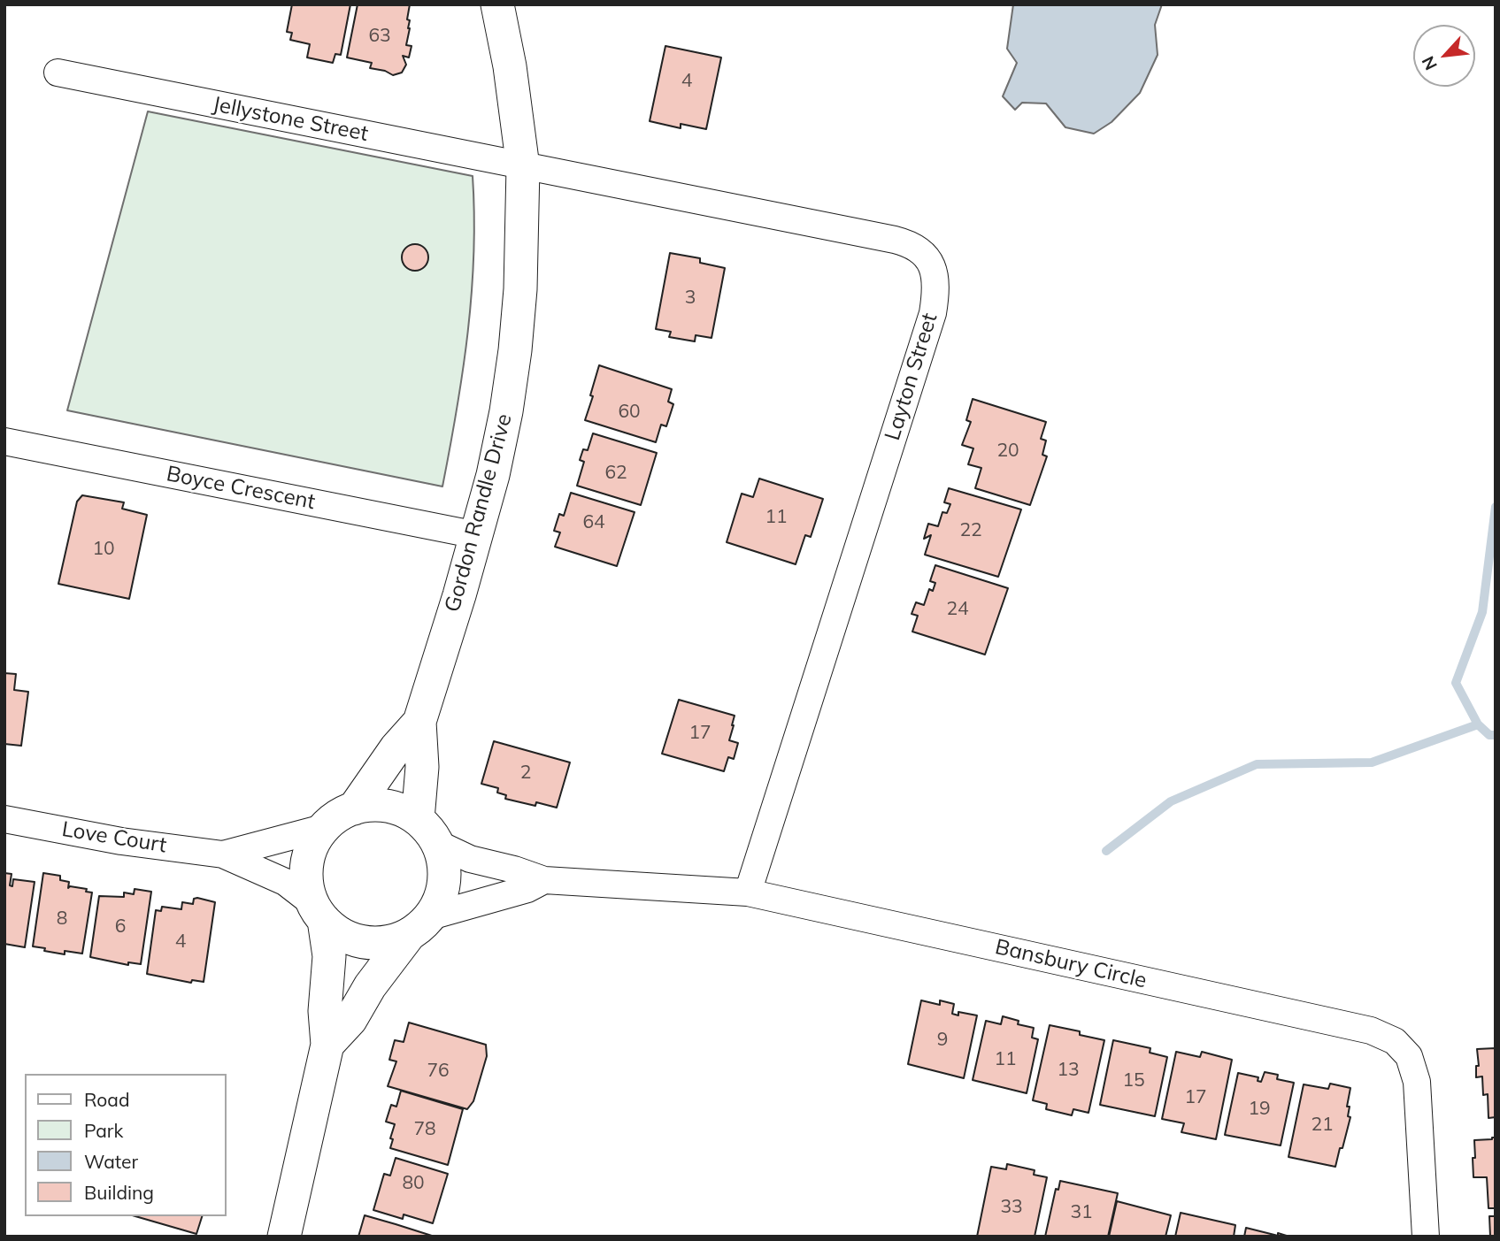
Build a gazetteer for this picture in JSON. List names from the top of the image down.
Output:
{
  "streets": {
    "street": [
      "Jellystone Street",
      "Layton Street",
      "Boyce Crescent",
      "Gordon Randle Drive",
      "Love Court",
      "Bansbury Circle"
    ]
  },
  "crossings": [
    ["Jellystone Street", "Layton Street"],
    ["Jellystone Street", "Gordon Randle Drive"],
    ["Layton Street", "Gordon Randle Drive"],
    ["Layton Street", "Bansbury Circle"],
    ["Boyce Crescent", "Gordon Randle Drive"],
    ["Gordon Randle Drive", "Love Court"],
    ["Gordon Randle Drive", "Bansbury Circle"],
    ["Love Court", "Bansbury Circle"]
  ],
  "house_numbers": [
    "63",
    "4",
    "3",
    "60",
    "20",
    "62",
    "11",
    "64",
    "22",
    "10",
    "24",
    "17",
    "2",
    "8",
    "6",
    "4",
    "9",
    "11",
    "13",
    "76",
    "15",
    "17",
    "19",
    "21",
    "78",
    "80",
    "33",
    "31"
  ],
  "legend": [
    "Road",
    "Park",
    "Water",
    "Building"
  ],
  "north": "bottom left"
}
